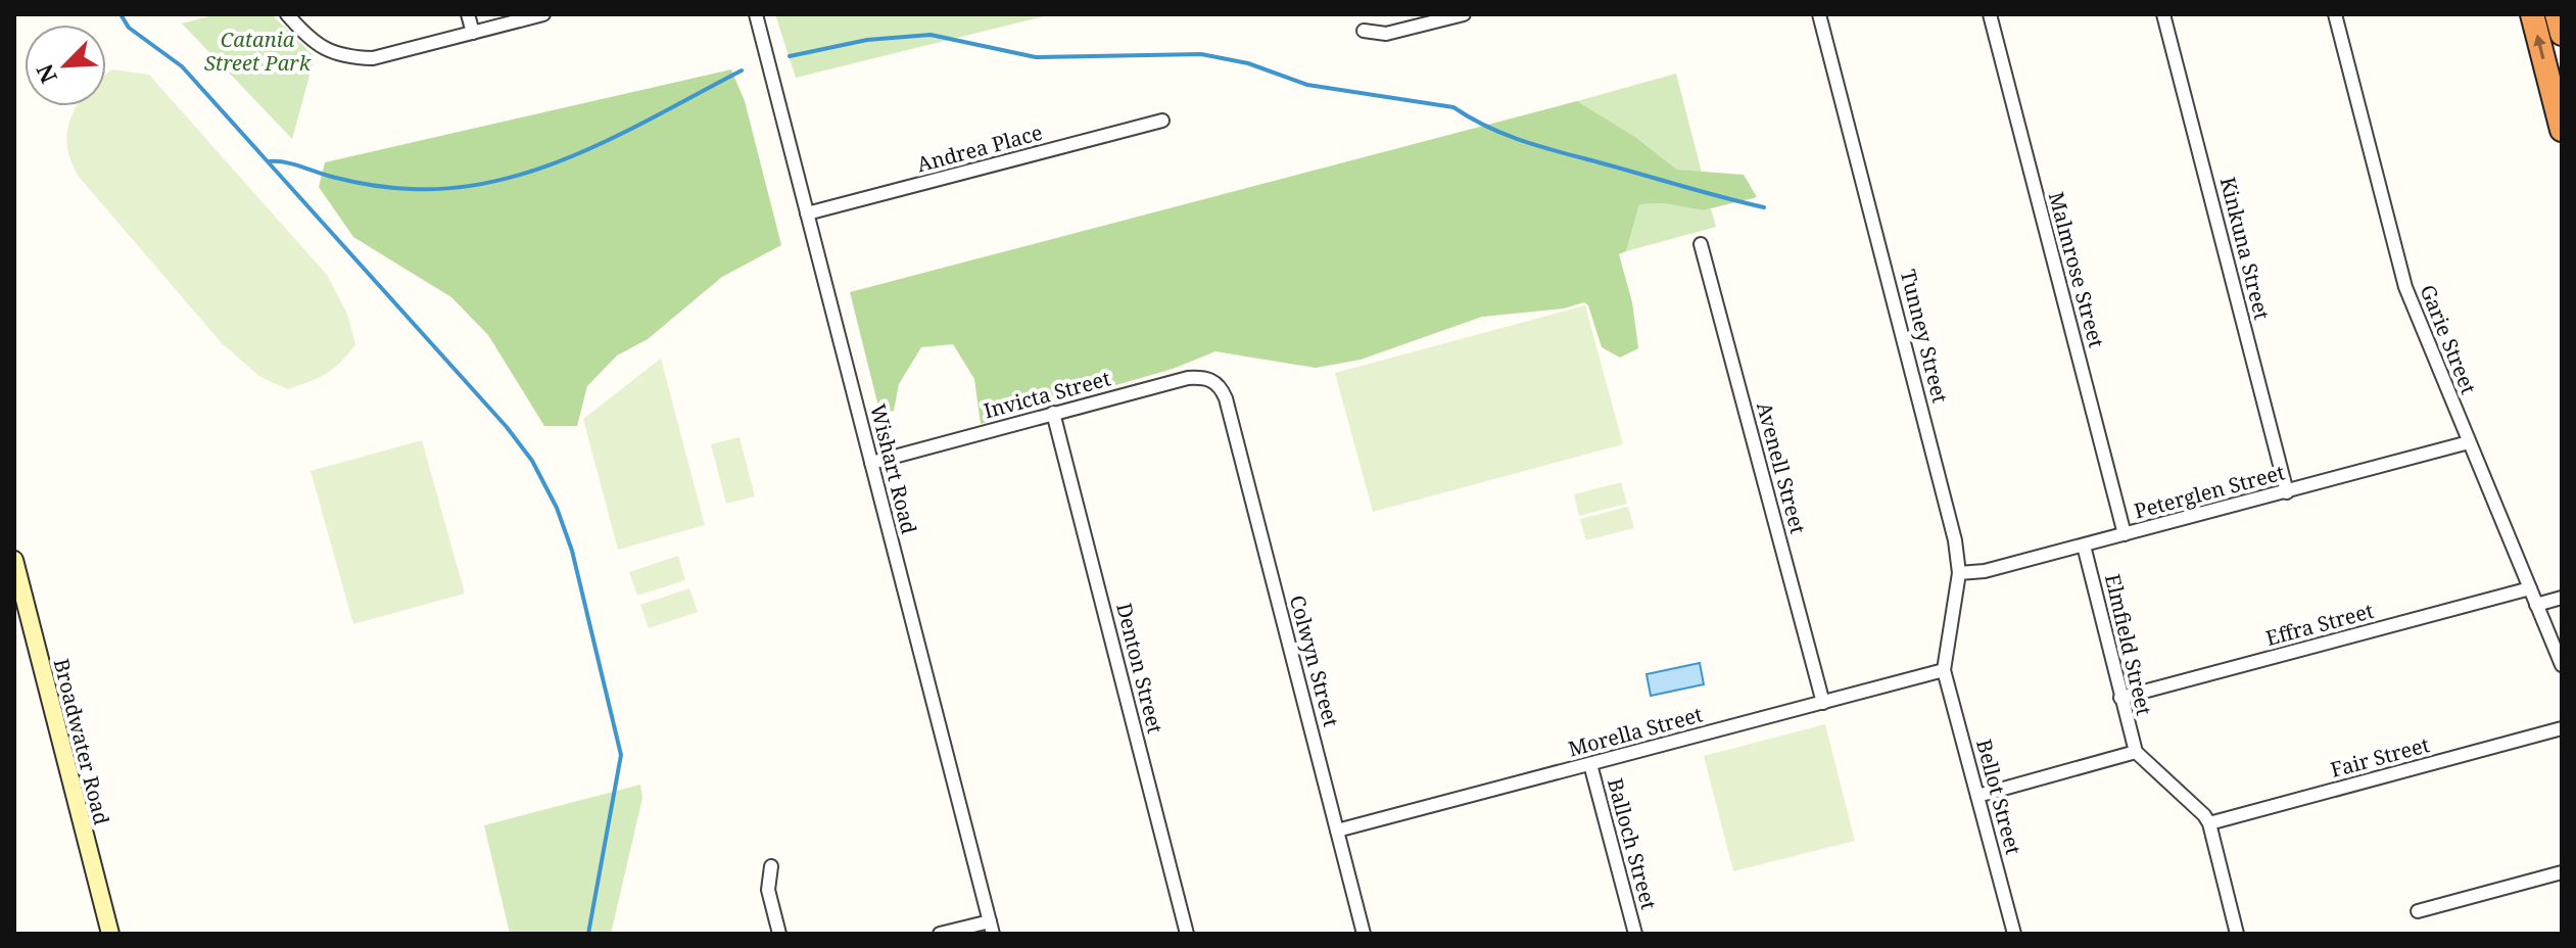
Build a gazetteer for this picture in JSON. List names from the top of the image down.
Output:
{
  "streets": {
    "main road": ["Broadwater Road"],
    "street": [
      "Andrea Place",
      "Kinkuna Street",
      "Malmrose Street",
      "Tunney Street",
      "Garie Street",
      "Invicta Street",
      "Avenell Street",
      "Wishart Road",
      "Peterglen Street",
      "Effra Street",
      "Elmfield Street",
      "Colwyn Street",
      "Denton Street",
      "Morella Street",
      "Fair Street",
      "Bellot Street",
      "Balloch Street"
    ]
  },
  "crossings": [
    ["Andrea Place", "Wishart Road"],
    ["Kinkuna Street", "Peterglen Street"],
    ["Malmrose Street", "Peterglen Street"],
    ["Tunney Street", "Peterglen Street"],
    ["Tunney Street", "Morella Street"],
    ["Tunney Street", "Bellot Street"],
    ["Garie Street", "Peterglen Street"],
    ["Garie Street", "Effra Street"],
    ["Invicta Street", "Wishart Road"],
    ["Invicta Street", "Colwyn Street"],
    ["Invicta Street", "Denton Street"],
    ["Avenell Street", "Morella Street"],
    ["Peterglen Street", "Elmfield Street"],
    ["Effra Street", "Elmfield Street"],
    ["Colwyn Street", "Morella Street"],
    ["Morella Street", "Bellot Street"],
    ["Morella Street", "Balloch Street"]
  ],
  "parks": ["Catania Street Park"],
  "north": "bottom left"
}
